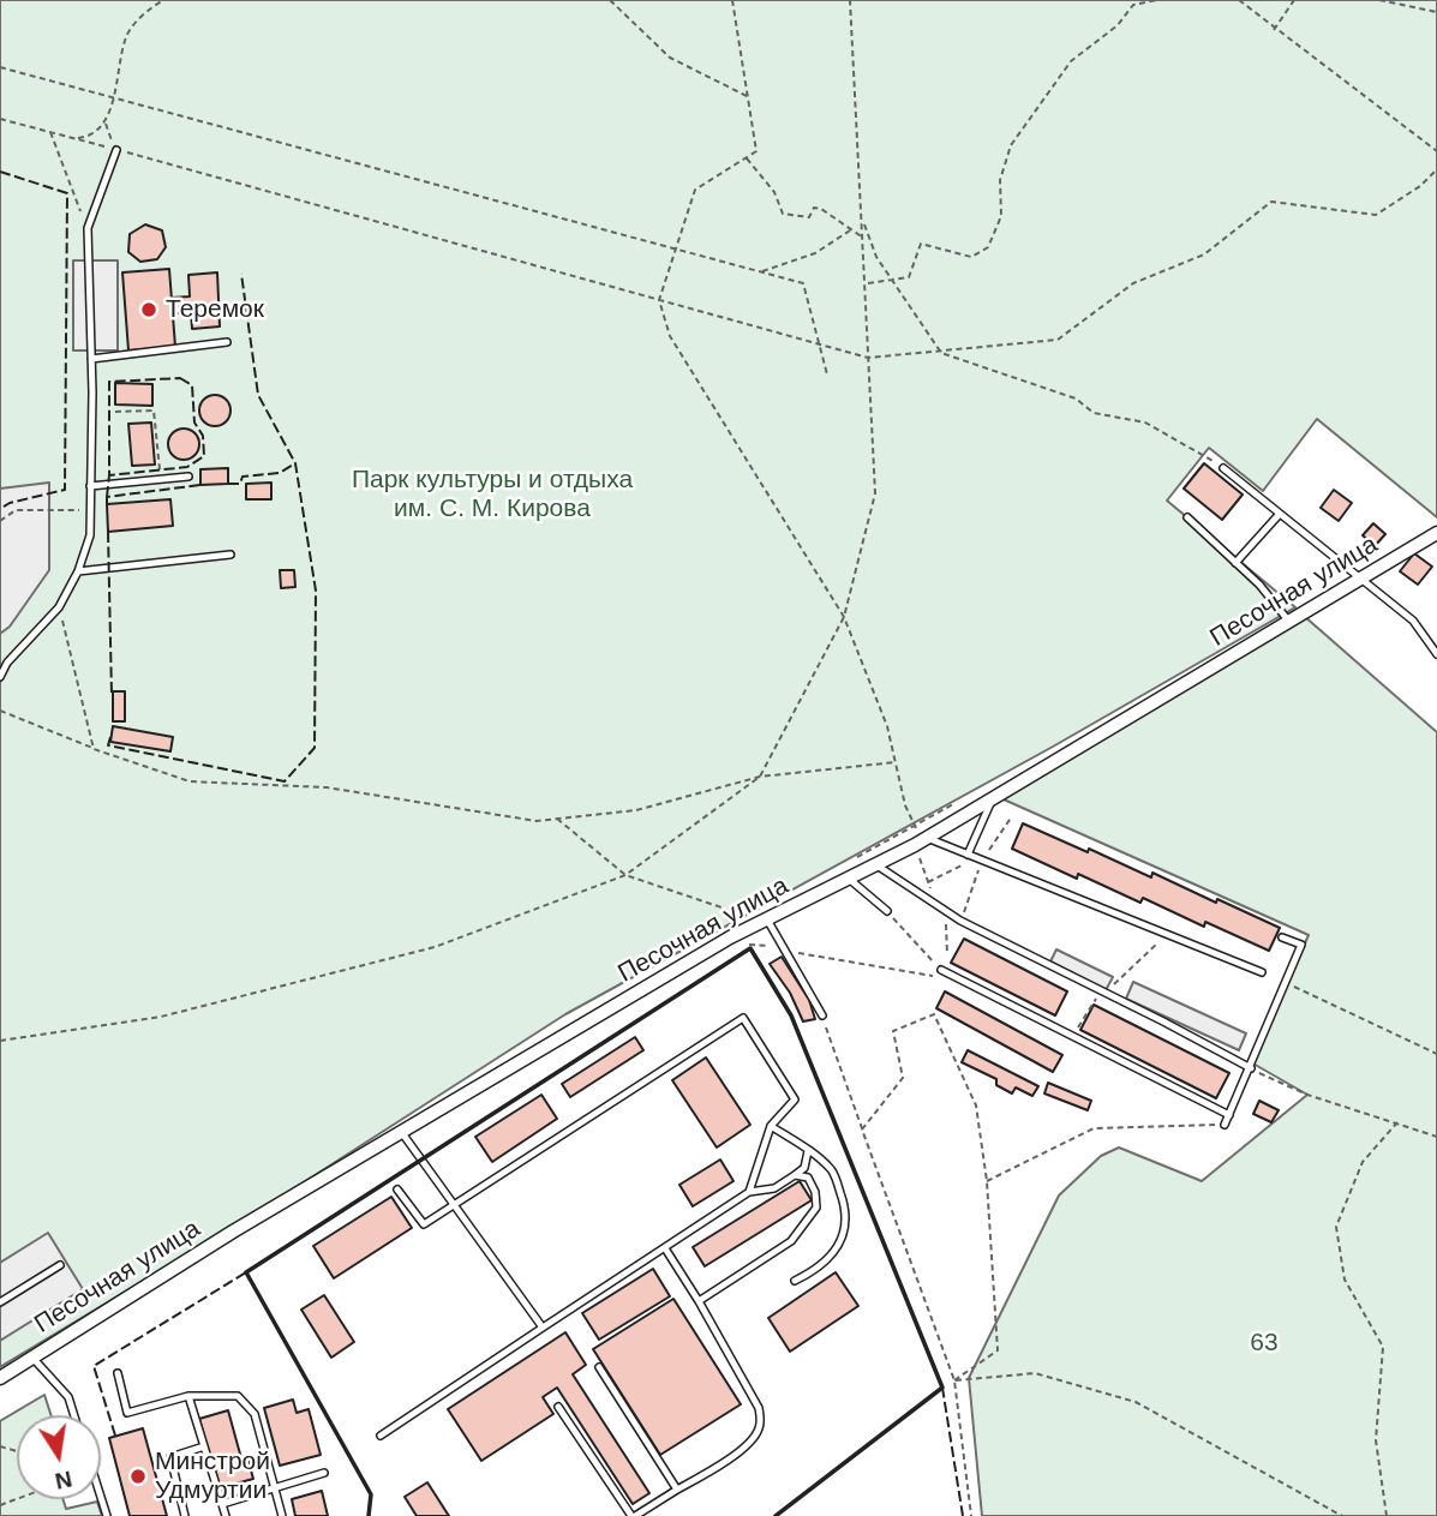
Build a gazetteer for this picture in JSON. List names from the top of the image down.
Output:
{
  "streets": {
    "street": ["Песочная улица"]
  },
  "parks": ["Парк культуры и отдыха им. С. М. Кирова", "63"],
  "places": ["Теремок", "Минстрой Удмуртии"],
  "north": "bottom"
}
